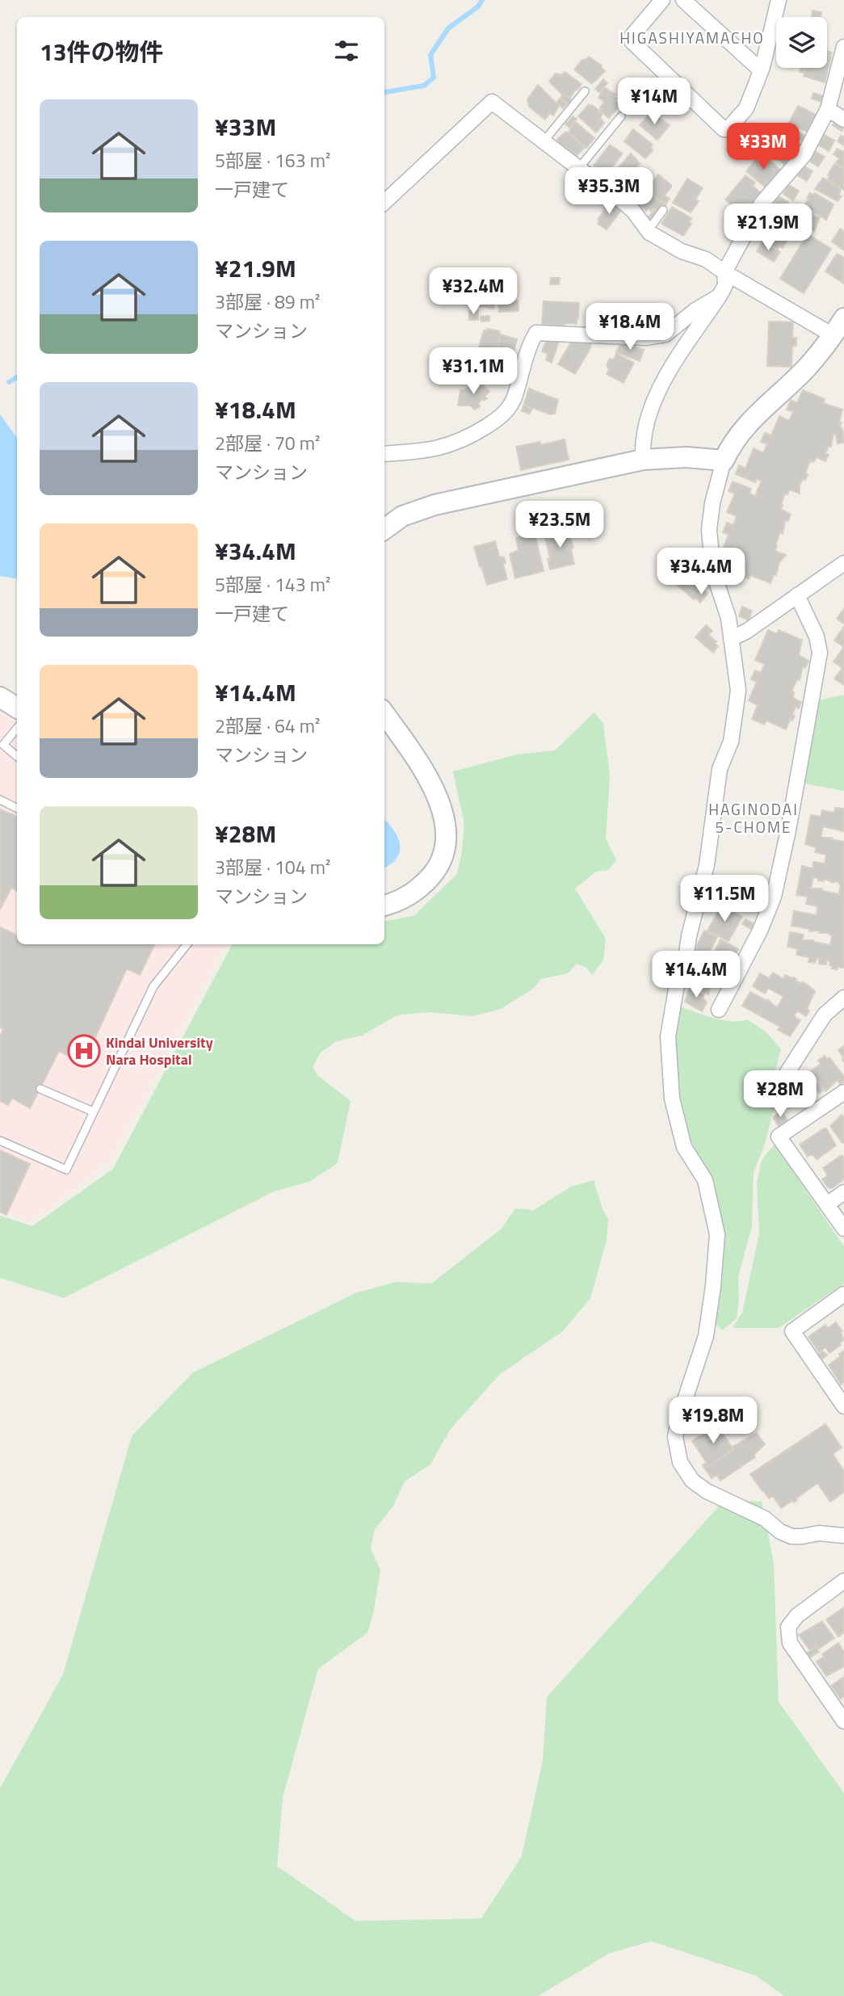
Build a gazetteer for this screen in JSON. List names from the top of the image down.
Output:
{
  "districts": ["HIGASHIYAMACHO", "HAGINODAI 5-CHOME"],
  "places": {
    "hospital": ["Kindai University Nara Hospital"]
  },
  "page": {
    "heading": "13件の物件",
    "price": [
      "¥14M",
      "¥33M",
      "¥35.3M",
      "¥21.9M",
      "¥32.4M",
      "¥18.4M",
      "¥31.1M",
      "¥23.5M",
      "¥34.4M",
      "¥11.5M",
      "¥14.4M",
      "¥28M",
      "¥19.8M"
    ],
    "list": [
      {
        "name": "¥33M",
        "note": "5部屋 · 163 m² · 一戸建て"
      },
      {
        "name": "¥21.9M",
        "note": "3部屋 · 89 m² · マンション"
      },
      {
        "name": "¥18.4M",
        "note": "2部屋 · 70 m² · マンション"
      },
      {
        "name": "¥34.4M",
        "note": "5部屋 · 143 m² · 一戸建て"
      },
      {
        "name": "¥14.4M",
        "note": "2部屋 · 64 m² · マンション"
      },
      {
        "name": "¥28M",
        "note": "3部屋 · 104 m² · マンション"
      }
    ]
  }
}
